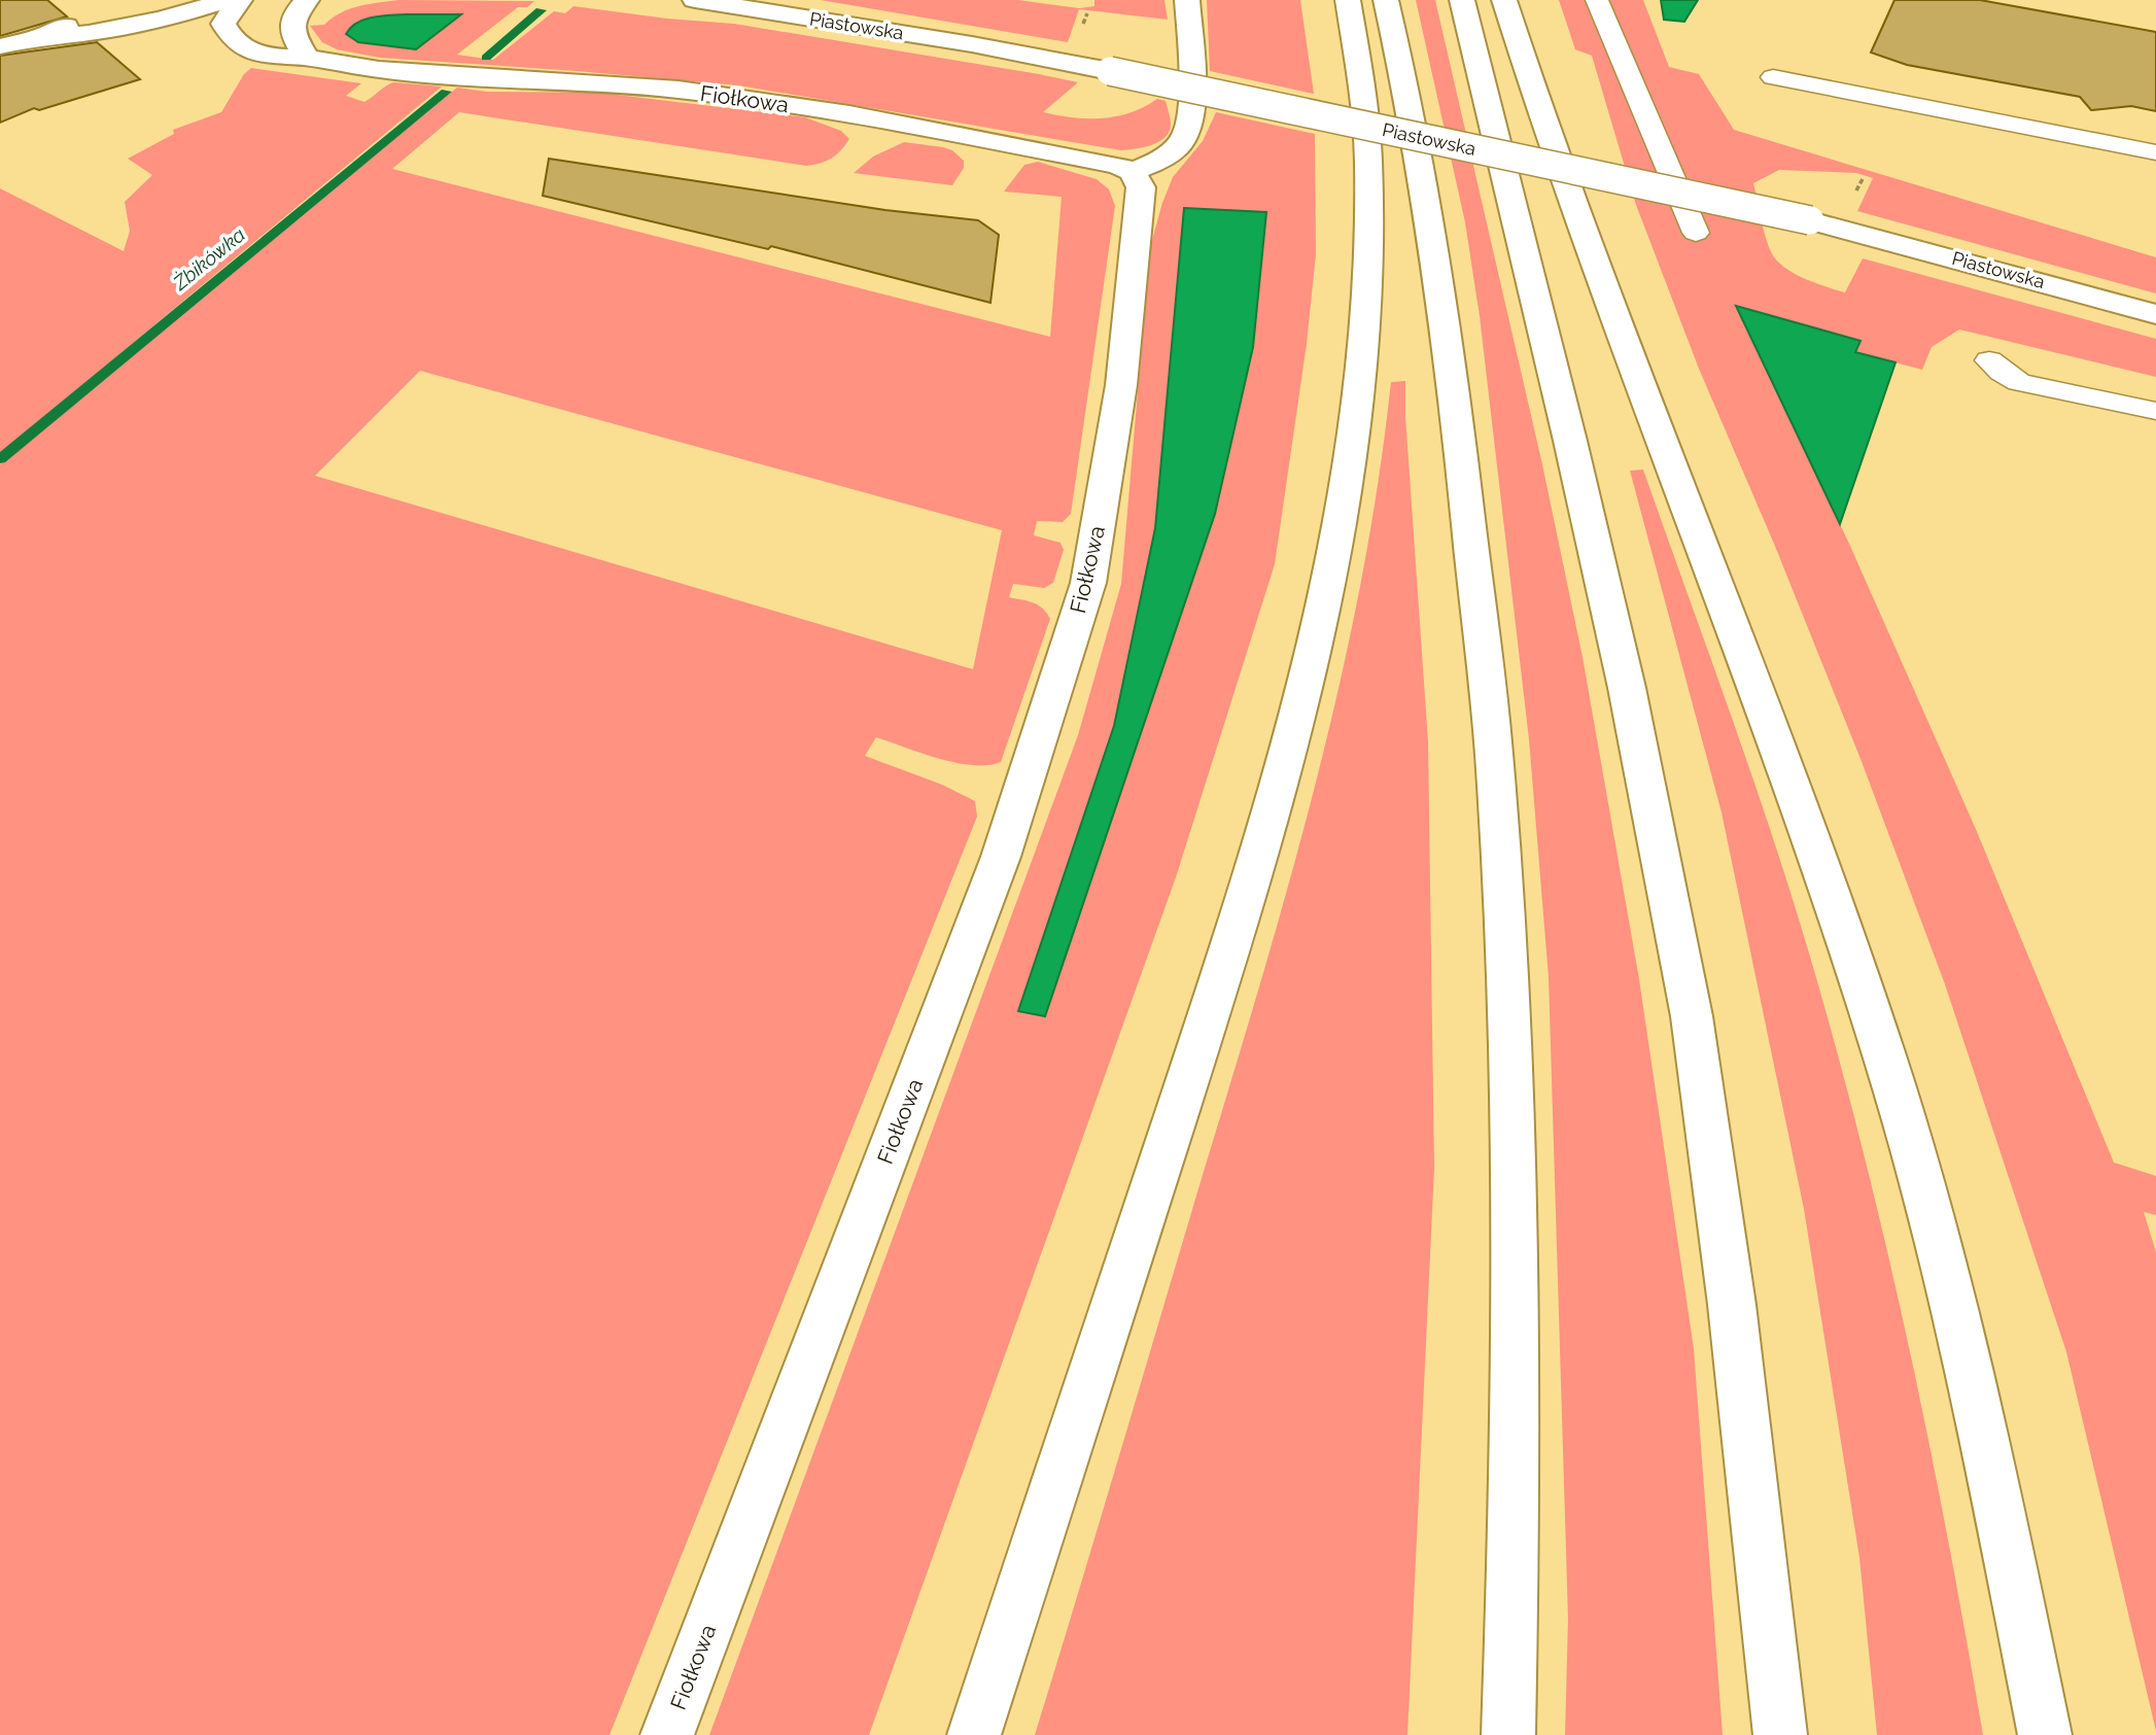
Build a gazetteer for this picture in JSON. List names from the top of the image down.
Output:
{
  "streets": {
    "main road": ["Piastowska", "Fiołkowa"]
  },
  "water": ["Żbikówka"]
}
